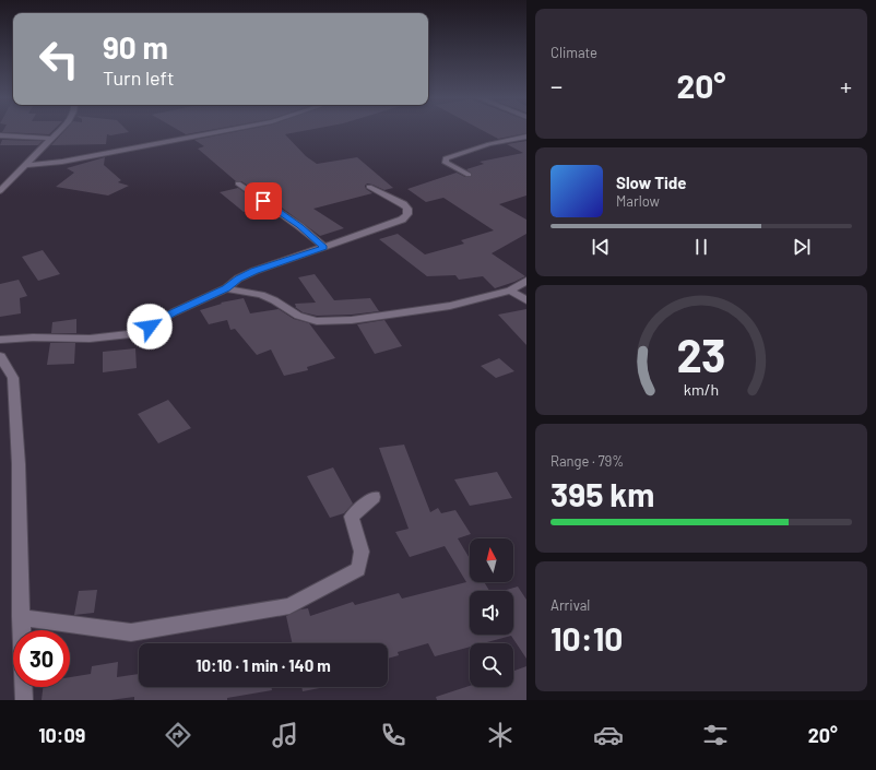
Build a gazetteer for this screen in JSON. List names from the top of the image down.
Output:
{
  "north": "top",
  "page": {
    "tile": [
      "Climate",
      ["Range · 79%", "395 km"],
      ["Arrival", "10:10"]
    ],
    "turn": ["90 m", "Turn left"],
    "heat": ["−", "20°", "+"],
    "song": ["Slow Tide", "Marlow"],
    "limit": "30",
    "trip": "10:10 · 1 min · 140 m",
    "tabs": ["10:09", "20°"],
    "gauge": ["23", "km/h"]
  }
}
